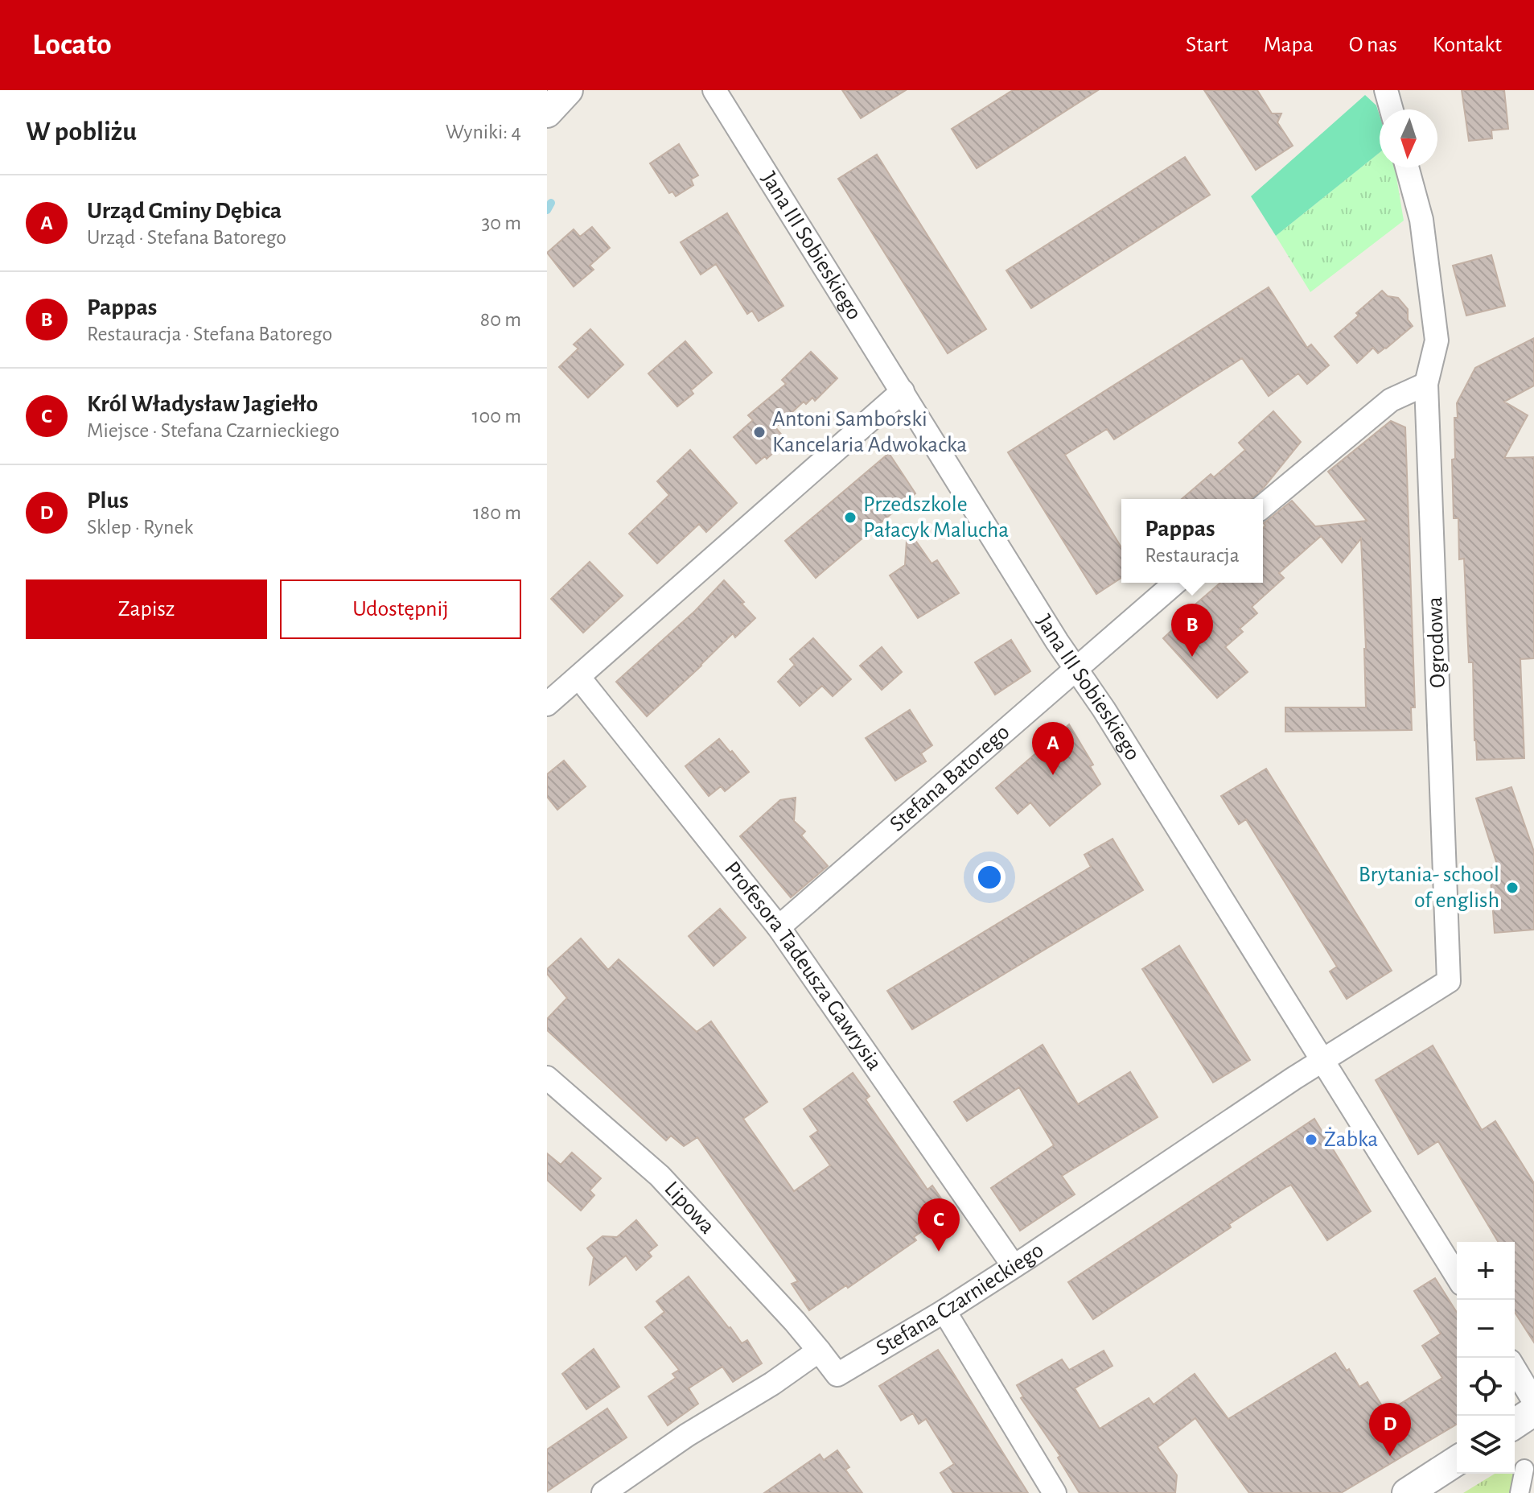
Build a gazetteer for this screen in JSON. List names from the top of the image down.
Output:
{
  "streets": {
    "street": [
      "Jana III Sobieskiego",
      "Ogrodowa",
      "Stefana Batorego",
      "Profesora Tadeusza Gawrysia",
      "Lipowa",
      "Stefana Czarnieckiego"
    ]
  },
  "crossings": [
    ["Jana III Sobieskiego", "Ogrodowa"],
    ["Jana III Sobieskiego", "Stefana Batorego"],
    ["Jana III Sobieskiego", "Stefana Czarnieckiego"],
    ["Ogrodowa", "Stefana Czarnieckiego"],
    ["Stefana Batorego", "Profesora Tadeusza Gawrysia"],
    ["Profesora Tadeusza Gawrysia", "Stefana Czarnieckiego"],
    ["Lipowa", "Stefana Czarnieckiego"]
  ],
  "places": [
    "Antoni Samborski Kancelaria Adwokacka",
    "Przedszkole Pałacyk Malucha",
    "Brytania- school of english",
    "Żabka"
  ],
  "north": "bottom",
  "page": {
    "header": "Locato",
    "nav": [
      "Start",
      "Mapa",
      "O nas",
      "Kontakt"
    ],
    "heading": ["W pobliżu", "Wyniki: 4"],
    "list": [
      {
        "mark": "A",
        "name": "Urząd Gminy Dębica",
        "note": "Urząd · Stefana Batorego",
        "value": "30 m"
      },
      {
        "mark": "B",
        "name": "Pappas",
        "note": "Restauracja · Stefana Batorego",
        "value": "80 m"
      },
      {
        "mark": "C",
        "name": "Król Władysław Jagiełło",
        "note": "Miejsce · Stefana Czarnieckiego",
        "value": "100 m"
      },
      {
        "mark": "D",
        "name": "Plus",
        "note": "Sklep · Rynek",
        "value": "180 m"
      }
    ],
    "popup": ["Pappas", "Restauracja"],
    "buttons": ["Zapisz", "Udostępnij"],
    "pins": [
      "B",
      "A",
      "C",
      "D"
    ],
    "map_buttons": ["+", "−"]
  }
}
